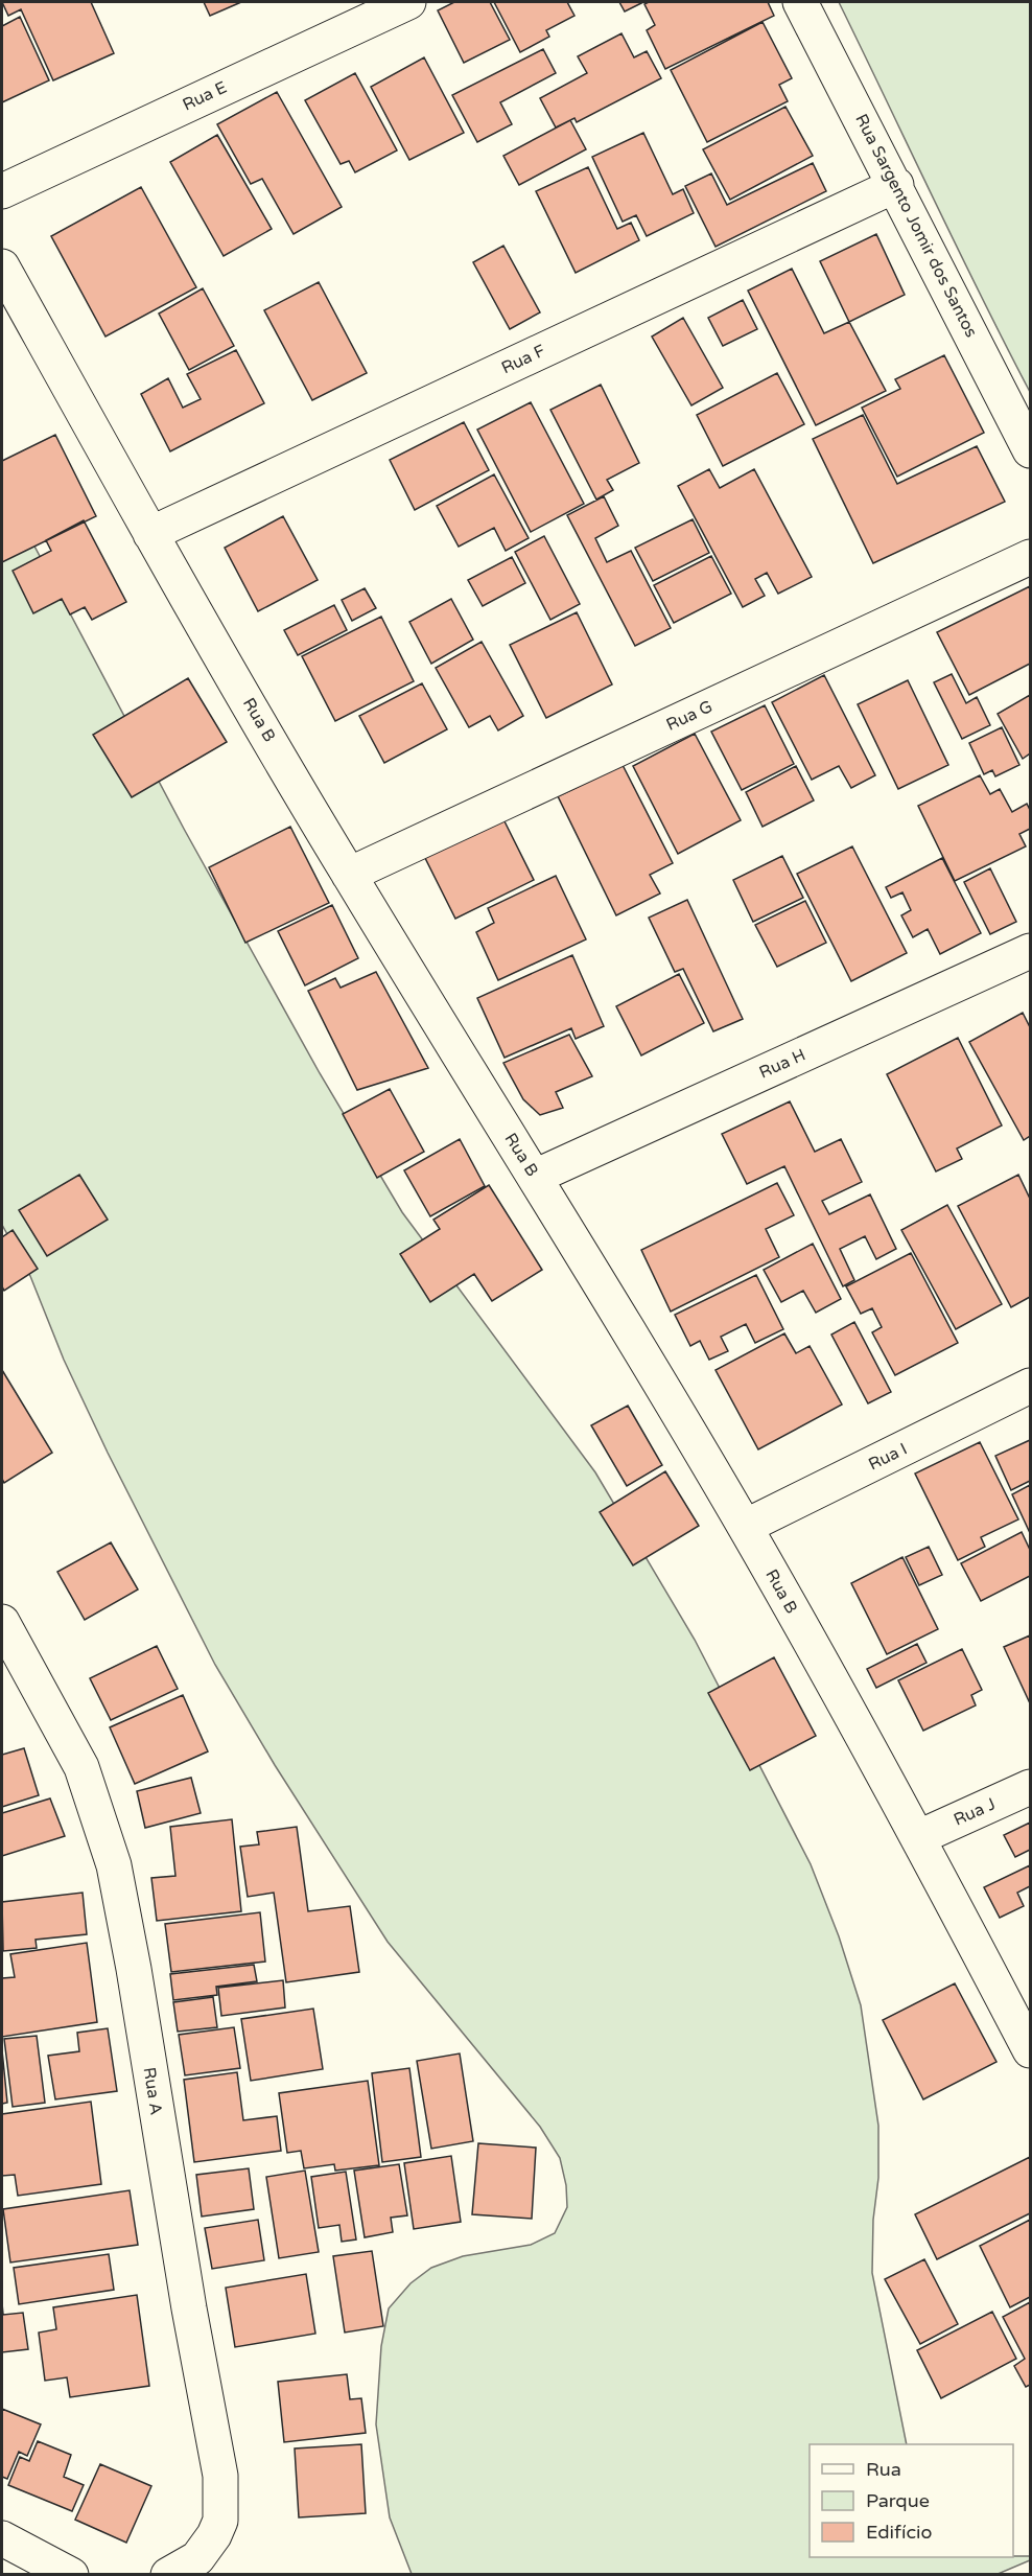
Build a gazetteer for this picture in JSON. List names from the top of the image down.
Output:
{
  "streets": {
    "street": [
      "Rua E",
      "Rua Sargento Jomir dos Santos",
      "Rua F",
      "Rua G",
      "Rua B",
      "Rua H",
      "Rua I",
      "Rua J",
      "Rua A"
    ]
  },
  "crossings": [
    ["Rua Sargento Jomir dos Santos", "Rua F"],
    ["Rua F", "Rua B"],
    ["Rua G", "Rua B"],
    ["Rua B", "Rua H"],
    ["Rua B", "Rua I"],
    ["Rua B", "Rua J"]
  ],
  "legend": ["Rua", "Parque", "Edifício"]
}
